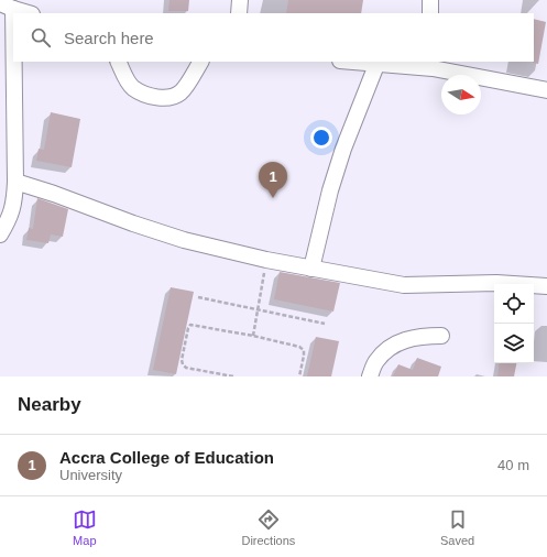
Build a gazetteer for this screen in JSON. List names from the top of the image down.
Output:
{
  "north": "right",
  "page": {
    "search": "Search here",
    "pins": "1",
    "heading": "Nearby",
    "list": [
      {
        "mark": "1",
        "name": "Accra College of Education",
        "note": "University",
        "value": "40 m"
      }
    ],
    "nav": ["Map", "Directions", "Saved"]
  }
}
